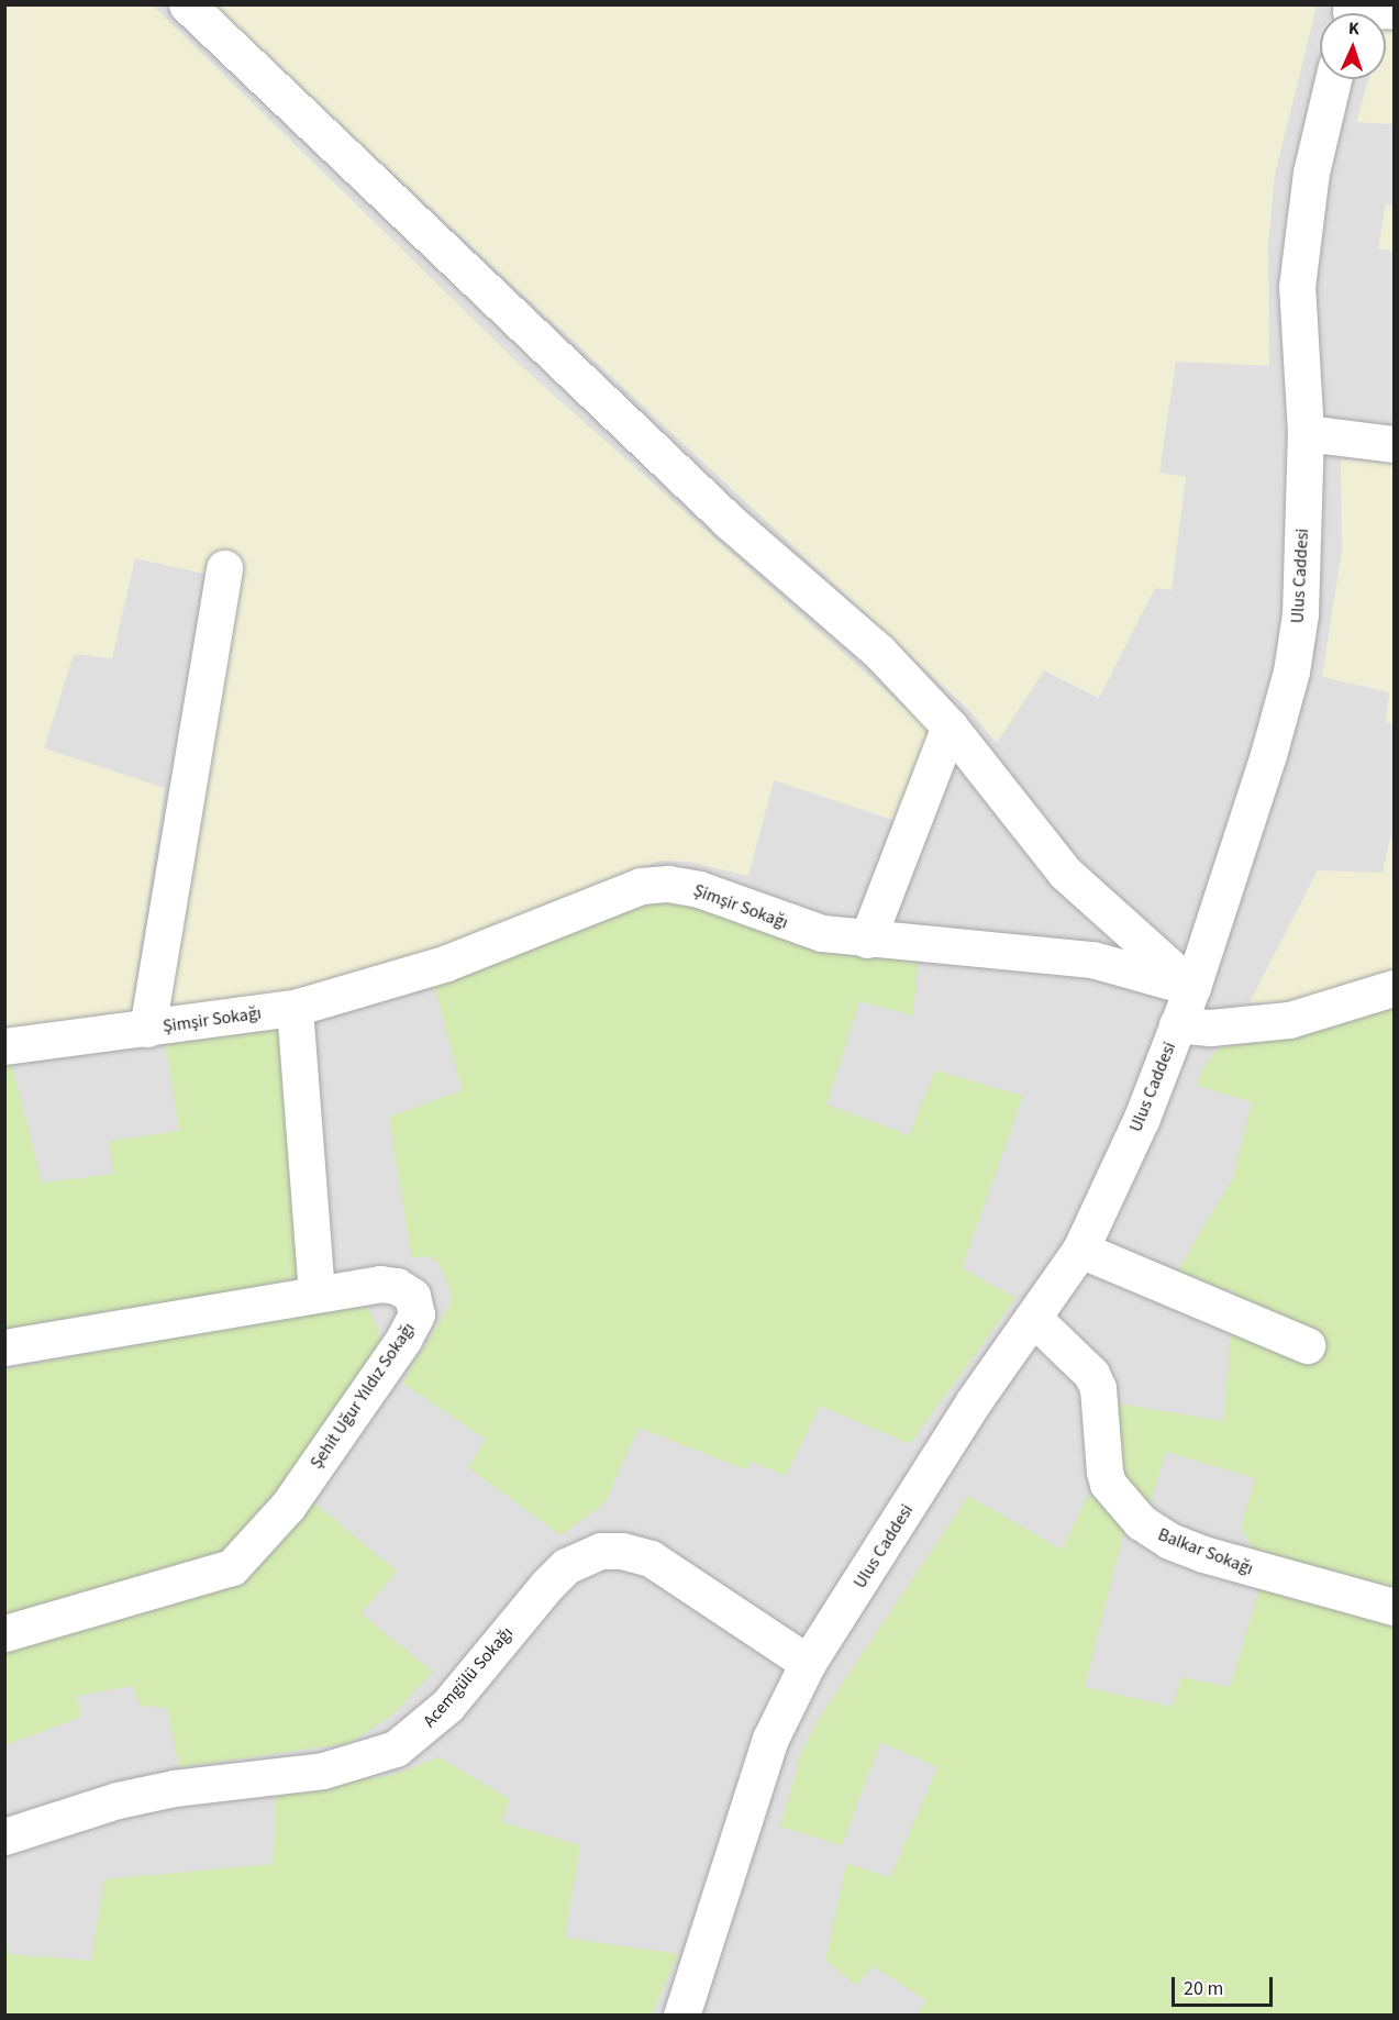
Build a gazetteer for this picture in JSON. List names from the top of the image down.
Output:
{
  "streets": {
    "street": [
      "Ulus Caddesi",
      "Şimşir Sokağı",
      "Şehit Uğur Yıldız Sokağı",
      "Balkar Sokağı",
      "Acemgülü Sokağı"
    ]
  },
  "crossings": [
    ["Ulus Caddesi", "Şimşir Sokağı"],
    ["Ulus Caddesi", "Balkar Sokağı"],
    ["Ulus Caddesi", "Acemgülü Sokağı"]
  ],
  "scale_bar": "20 m",
  "north": "top"
}
